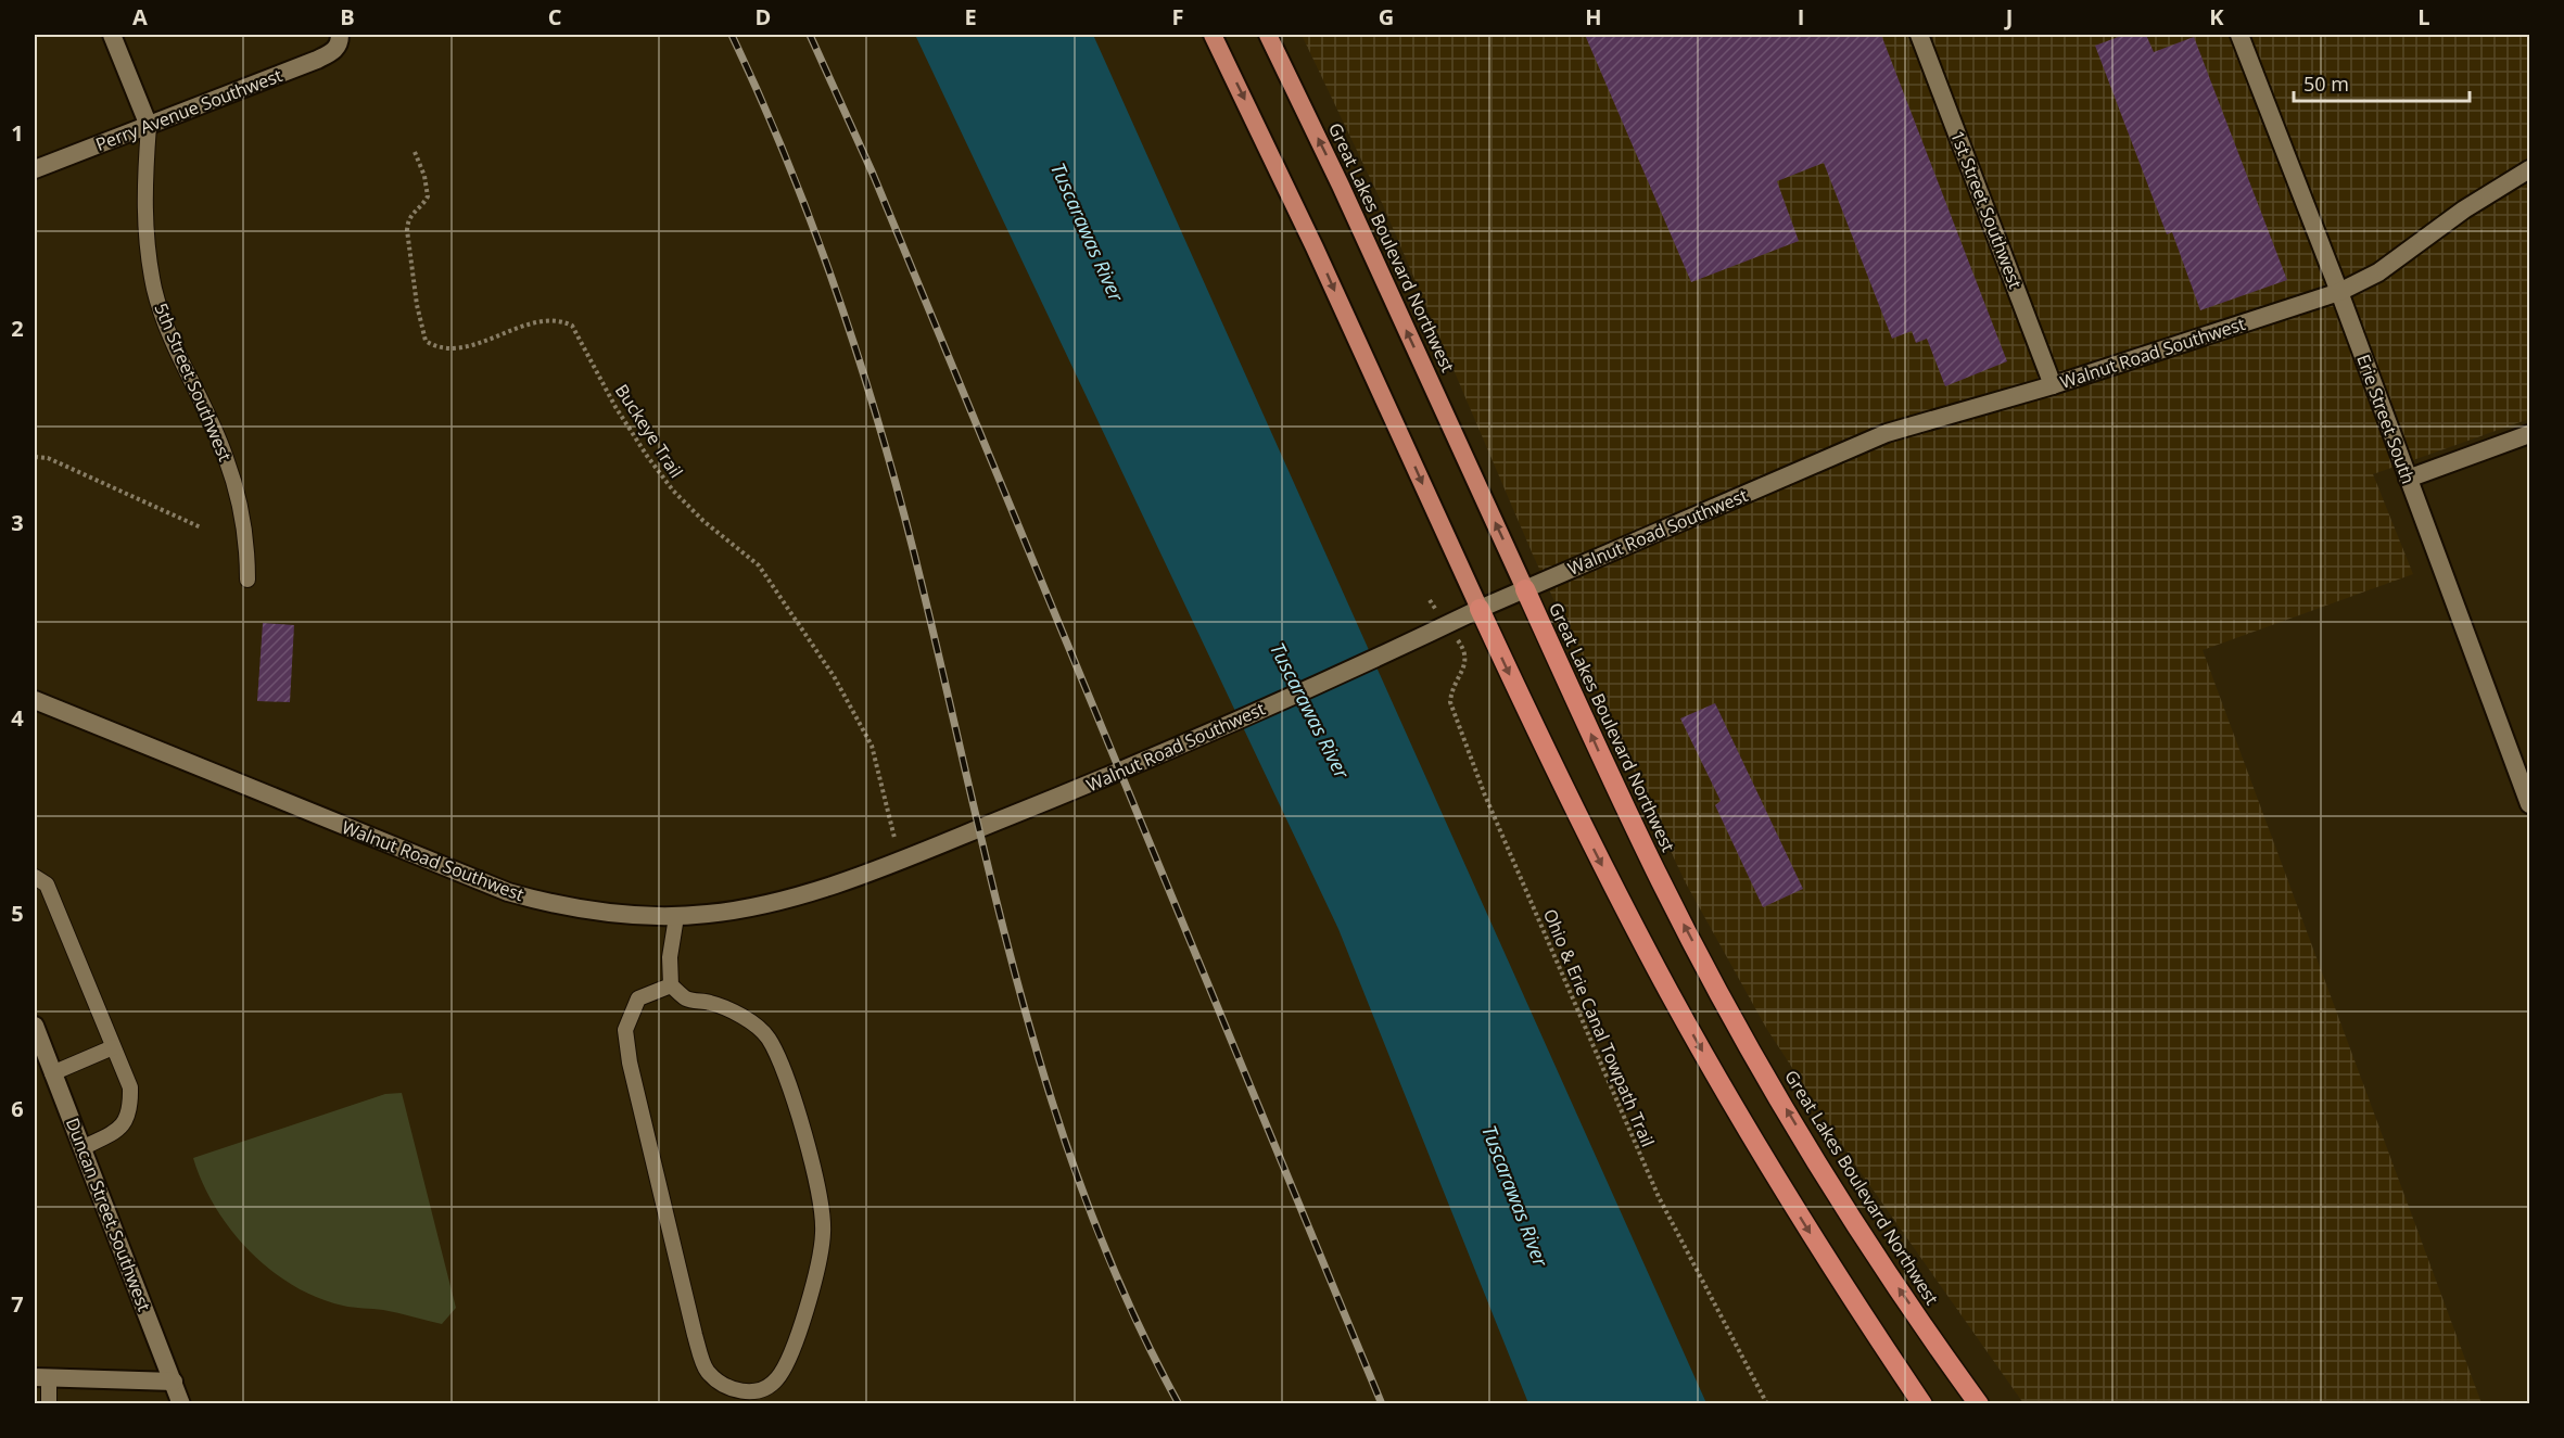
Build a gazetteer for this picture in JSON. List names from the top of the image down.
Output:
{
  "streets": {
    "highway": ["Great Lakes Boulevard Northwest"],
    "street": [
      "Perry Avenue Southwest",
      "1st Street Southwest",
      "Walnut Road Southwest",
      "5th Street Southwest",
      "Erie Street South",
      "Duncan Street Southwest"
    ],
    "path": ["Buckeye Trail", "Ohio & Erie Canal Towpath Trail"]
  },
  "crossings": [
    ["Perry Avenue Southwest", "5th Street Southwest"],
    ["1st Street Southwest", "Walnut Road Southwest"],
    ["Great Lakes Boulevard Northwest", "Walnut Road Southwest"],
    ["Walnut Road Southwest", "Erie Street South"]
  ],
  "water": ["Tuscarawas River"],
  "scale_bar": "50 m",
  "grid": {
    "columns": [
      "A",
      "B",
      "C",
      "D",
      "E",
      "F",
      "G",
      "H",
      "I",
      "J",
      "K",
      "L"
    ],
    "rows": [
      "1",
      "2",
      "3",
      "4",
      "5",
      "6",
      "7"
    ]
  }
}
